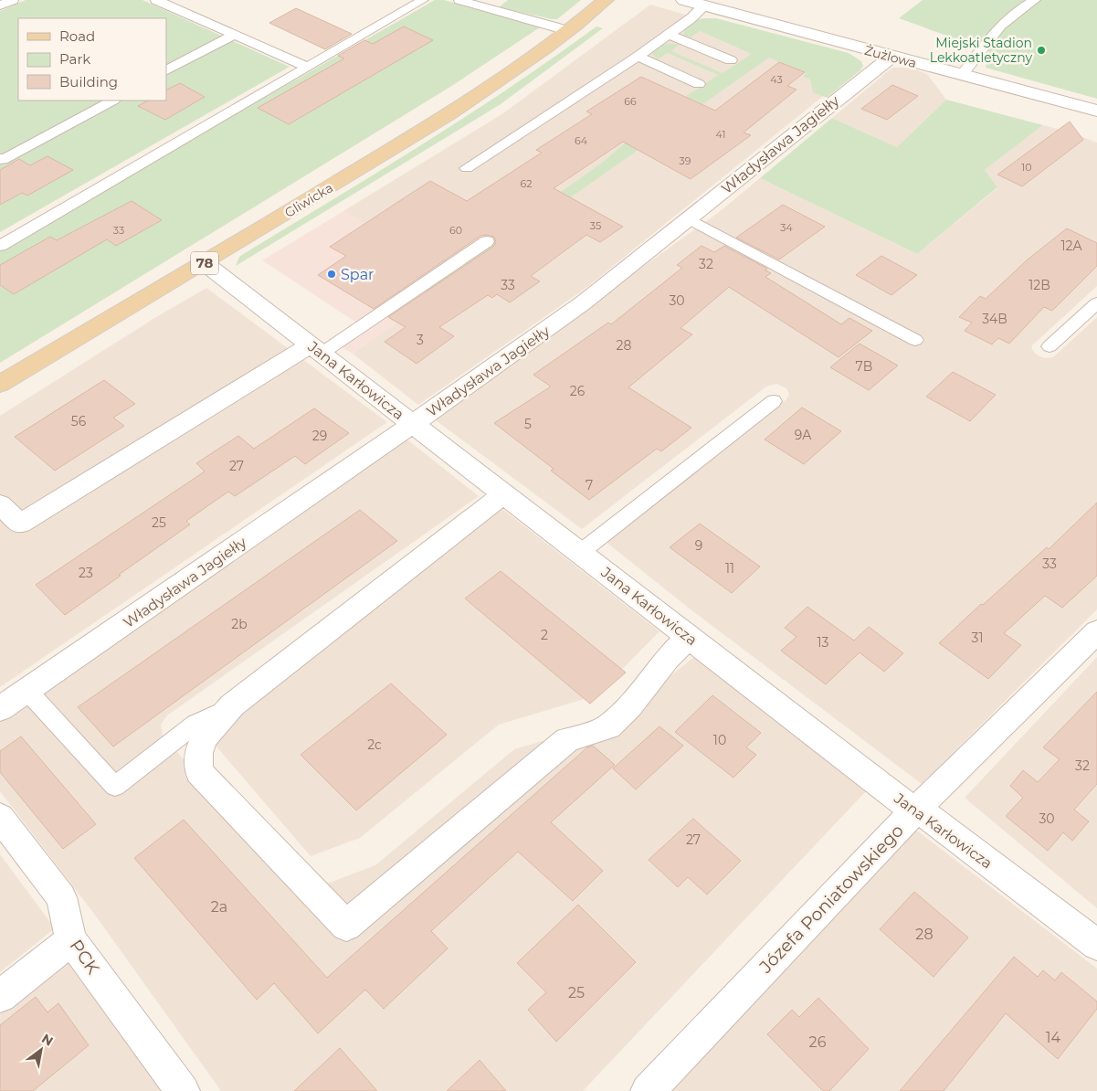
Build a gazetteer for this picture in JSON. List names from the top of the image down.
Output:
{
  "streets": {
    "main road": ["Gliwicka", "78"],
    "street": [
      "Żużlowa",
      "Władysława Jagiełły",
      "Jana Karłowicza",
      "Józefa Poniatowskiego",
      "PCK"
    ]
  },
  "crossings": [
    ["Żużlowa", "Władysława Jagiełły"],
    ["Władysława Jagiełły", "Jana Karłowicza"],
    ["Gliwicka", "Jana Karłowicza"],
    ["Jana Karłowicza", "Józefa Poniatowskiego"]
  ],
  "places": ["Miejski Stadion Lekkoatletyczny", "Spar"],
  "house_numbers": [
    "43",
    "66",
    "41",
    "64",
    "39",
    "10",
    "62",
    "35",
    "34",
    "33",
    "60",
    "12A",
    "32",
    "33",
    "12B",
    "30",
    "34B",
    "3",
    "28",
    "7B",
    "26",
    "56",
    "5",
    "9A",
    "29",
    "27",
    "7",
    "25",
    "9",
    "33",
    "11",
    "23",
    "2b",
    "2",
    "31",
    "13",
    "10",
    "2c",
    "32",
    "30",
    "27",
    "2a",
    "28",
    "25",
    "14",
    "26"
  ],
  "legend": ["Road", "Park", "Building"],
  "north": "top right"
}
